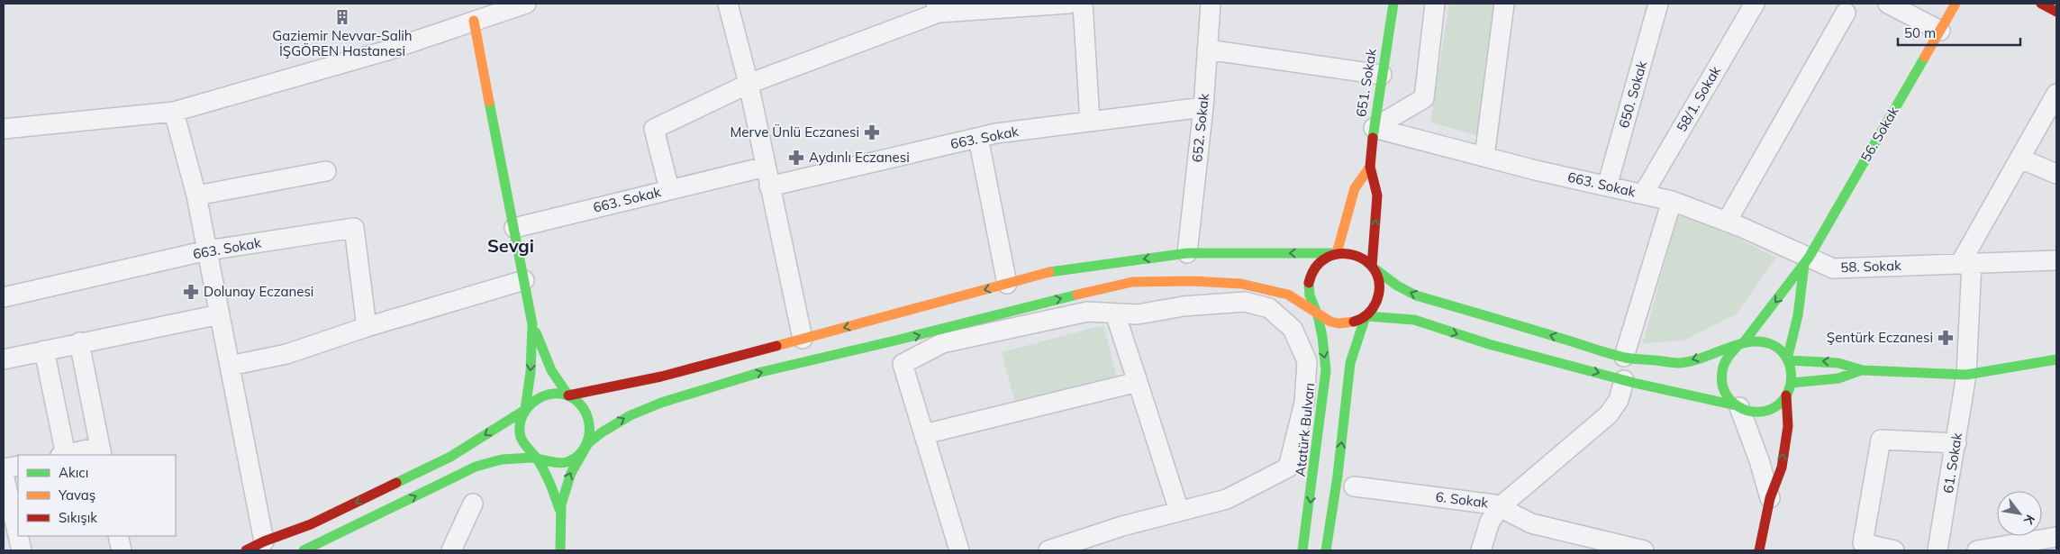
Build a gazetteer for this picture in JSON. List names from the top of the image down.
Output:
{
  "streets": {
    "street": [
      "651. Sokak",
      "650. Sokak",
      "58/1. Sokak",
      "652. Sokak",
      "56. Sokak",
      "663. Sokak",
      "58. Sokak",
      "Atatürk Bulvarı",
      "61. Sokak",
      "6. Sokak"
    ]
  },
  "crossings": [
    ["651. Sokak", "663. Sokak"],
    ["650. Sokak", "663. Sokak"],
    ["58/1. Sokak", "663. Sokak"],
    ["652. Sokak", "663. Sokak"],
    ["56. Sokak", "58. Sokak"],
    ["663. Sokak", "58. Sokak"],
    ["58. Sokak", "61. Sokak"]
  ],
  "districts": ["Sevgi"],
  "places": {
    "building": ["Gaziemir Nevvar-Salih İŞGÖREN Hastanesi"],
    "pharmacy": [
      "Merve Ünlü Eczanesi",
      "Aydınlı Eczanesi",
      "Dolunay Eczanesi",
      "Şentürk Eczanesi"
    ]
  },
  "legend": ["Akıcı", "Yavaş", "Sıkışık"],
  "scale_bar": "50 m",
  "north": "bottom right"
}
